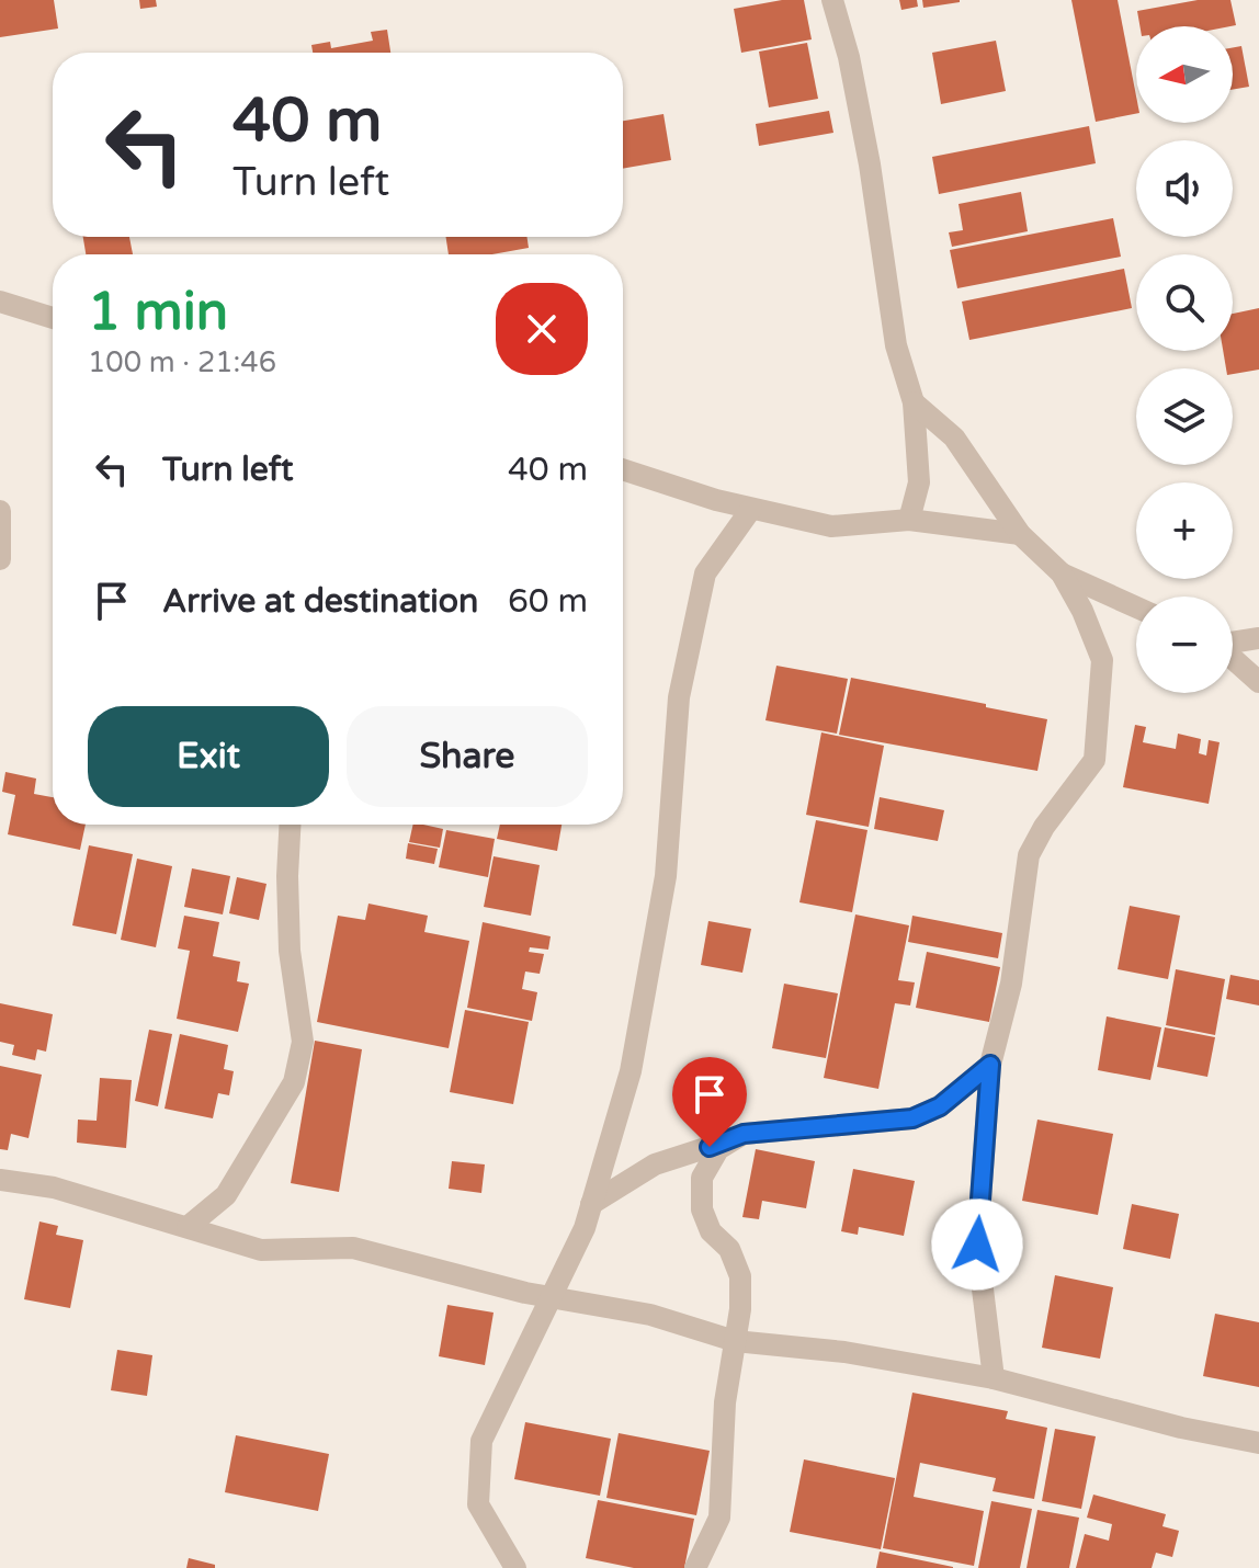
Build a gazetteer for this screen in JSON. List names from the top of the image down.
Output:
{
  "north": "left",
  "page": {
    "map_buttons": ["+", "−"],
    "turn": ["40 m", "Turn left"],
    "heading": ["1 min", "100 m · 21:46"],
    "list": [
      {
        "name": "Turn left",
        "value": "40 m"
      },
      {
        "name": "Arrive at destination",
        "value": "60 m"
      }
    ],
    "buttons": ["Exit", "Share"]
  }
}
